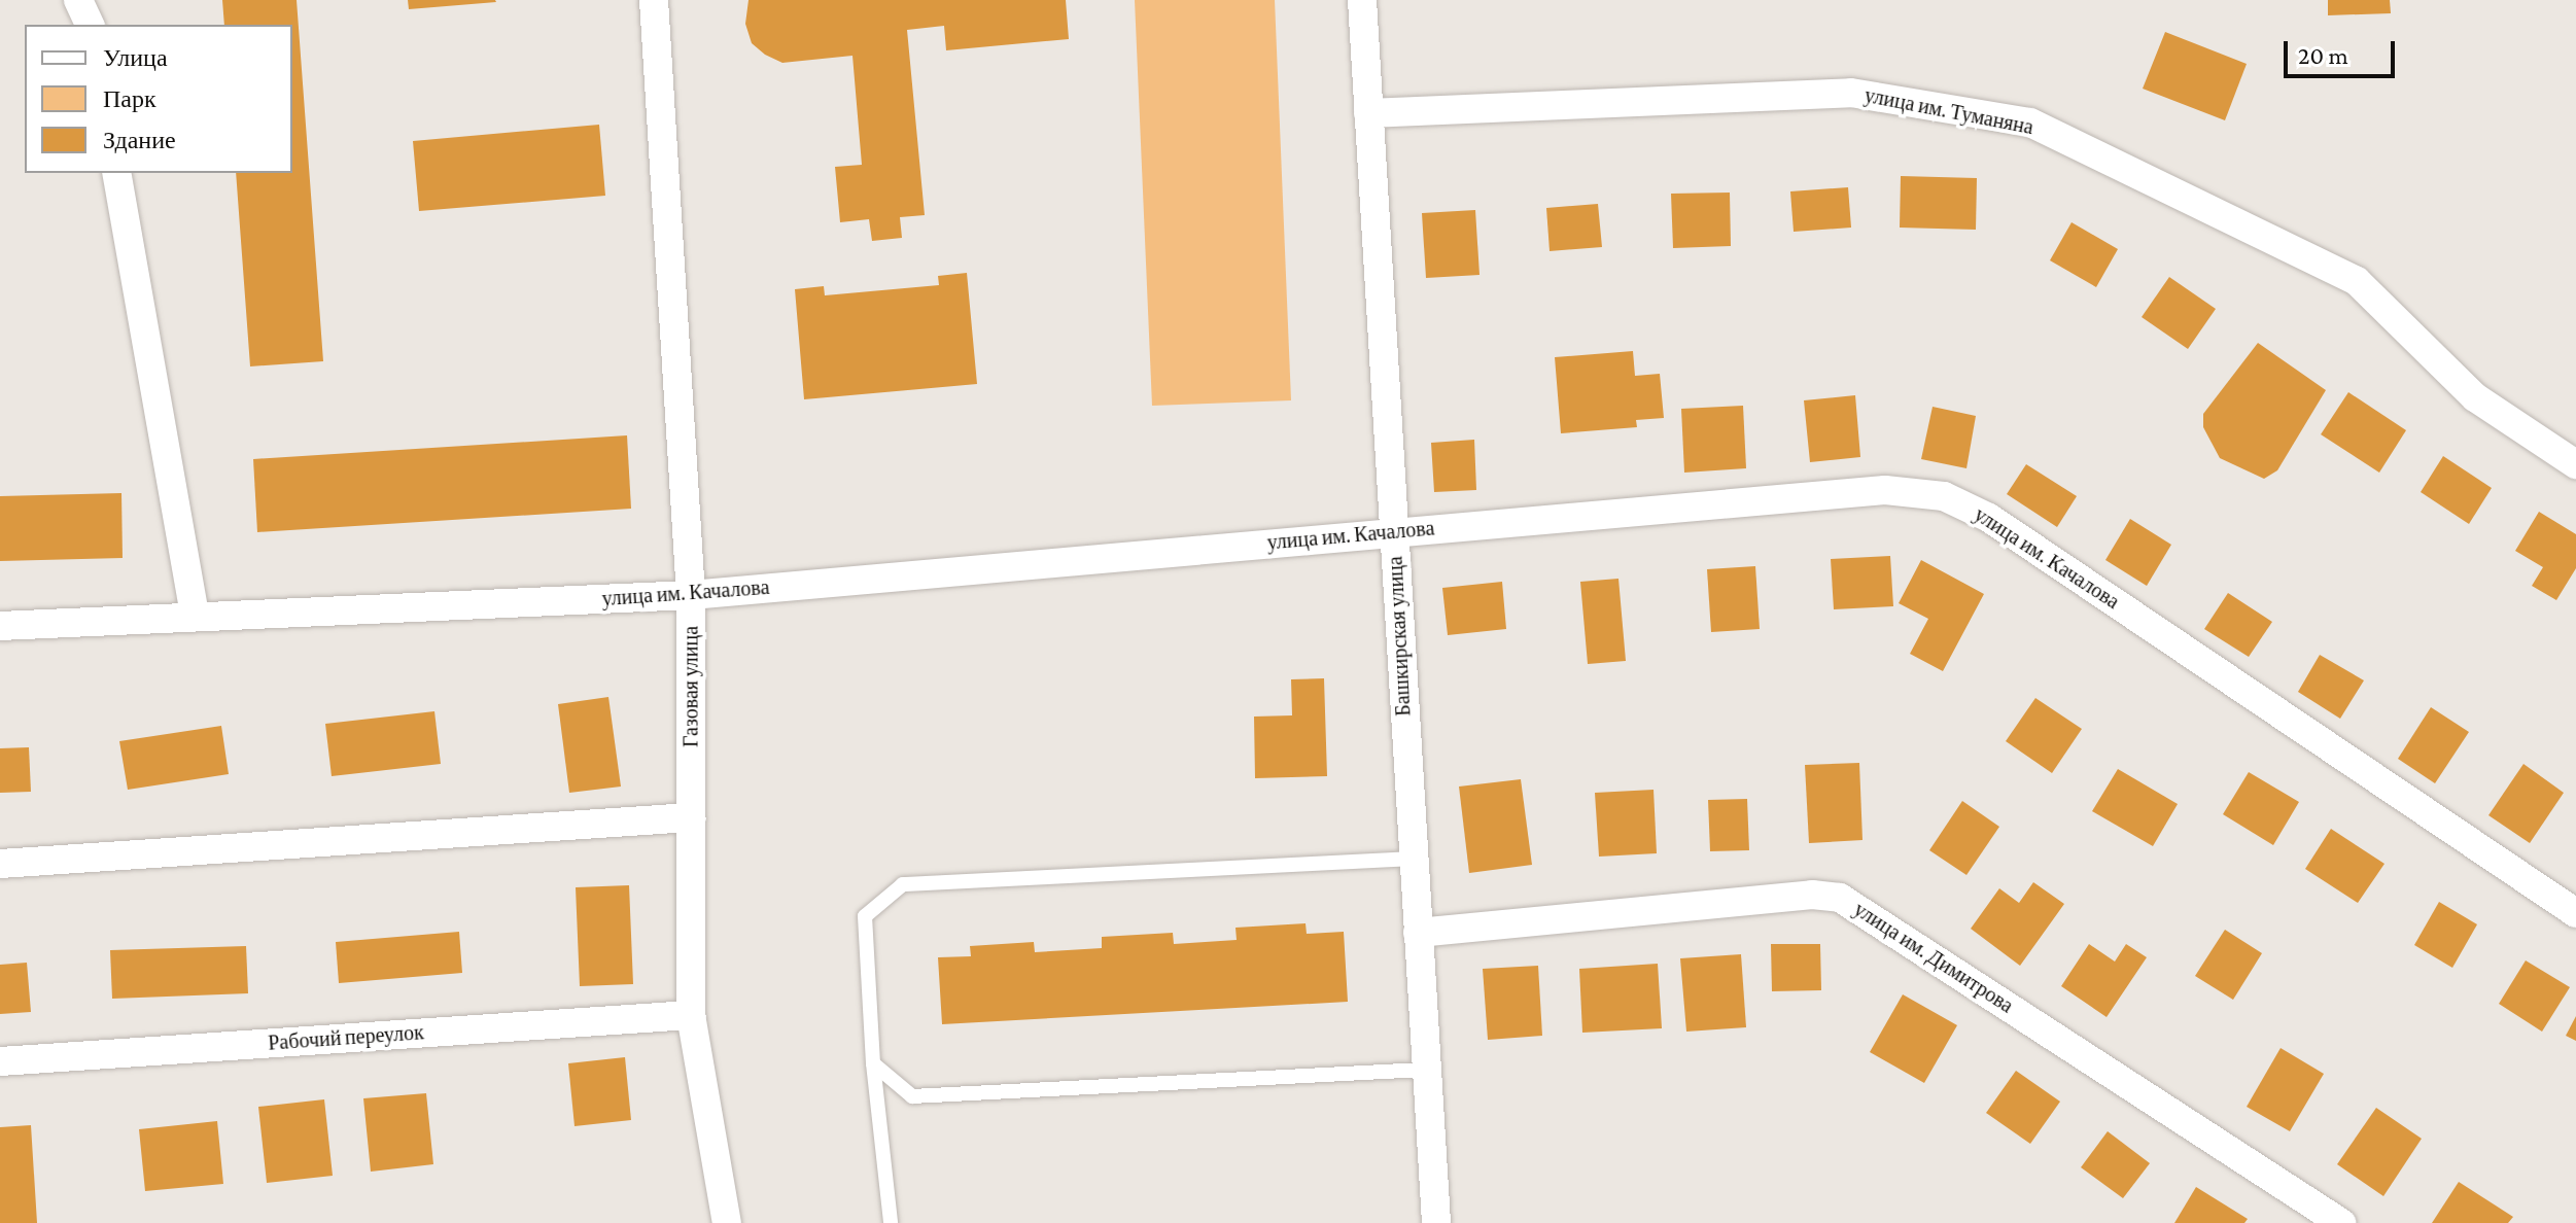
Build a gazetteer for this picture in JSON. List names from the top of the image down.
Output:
{
  "streets": {
    "street": [
      "улица им. Туманяна",
      "улица им. Качалова",
      "Башкирская улица",
      "Газовая улица",
      "улица им. Димитрова",
      "Рабочий переулок"
    ]
  },
  "crossings": [
    ["улица им. Туманяна", "Башкирская улица"],
    ["улица им. Качалова", "Башкирская улица"],
    ["улица им. Качалова", "Газовая улица"],
    ["Башкирская улица", "улица им. Димитрова"],
    ["Газовая улица", "Рабочий переулок"]
  ],
  "legend": ["Улица", "Парк", "Здание"],
  "scale_bar": "20 m"
}
